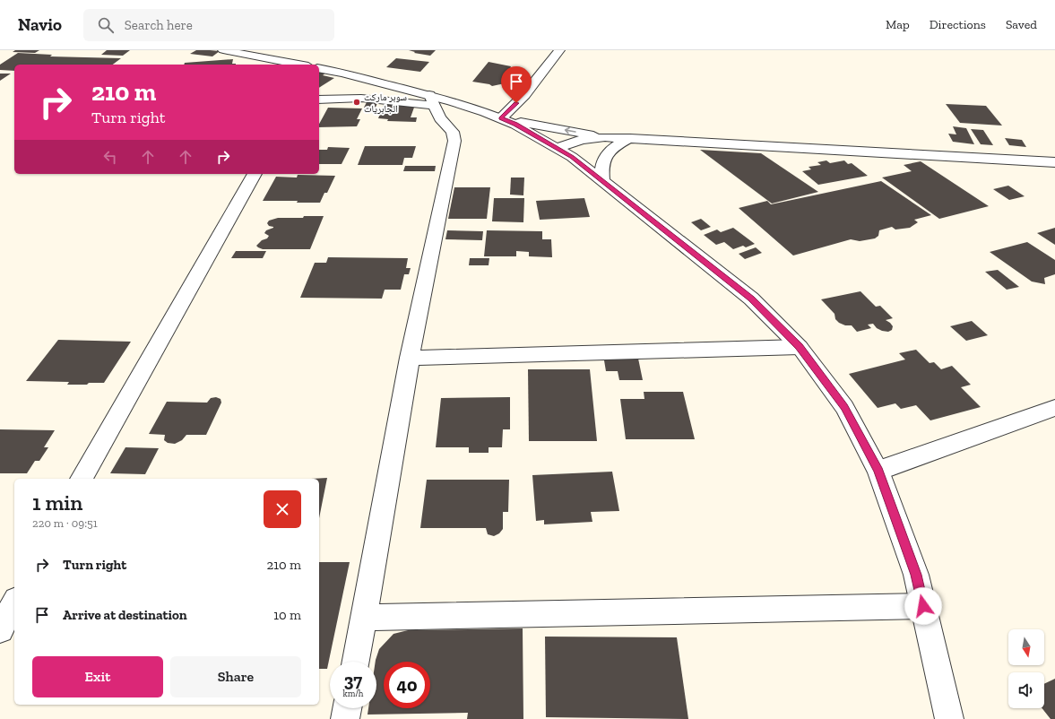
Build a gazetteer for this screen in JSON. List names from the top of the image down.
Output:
{
  "places": ["سوبر ماركت الجابريات"],
  "north": "bottom",
  "page": {
    "header": "Navio",
    "search": "Search here",
    "nav": ["Map", "Directions", "Saved"],
    "turn": ["210 m", "Turn right"],
    "heading": ["1 min", "220 m · 09:51"],
    "list": [
      {
        "name": "Turn right",
        "value": "210 m"
      },
      {
        "name": "Arrive at destination",
        "value": "10 m"
      }
    ],
    "buttons": ["Exit", "Share"],
    "speed": "37 km/h",
    "limit": "40"
  }
}
